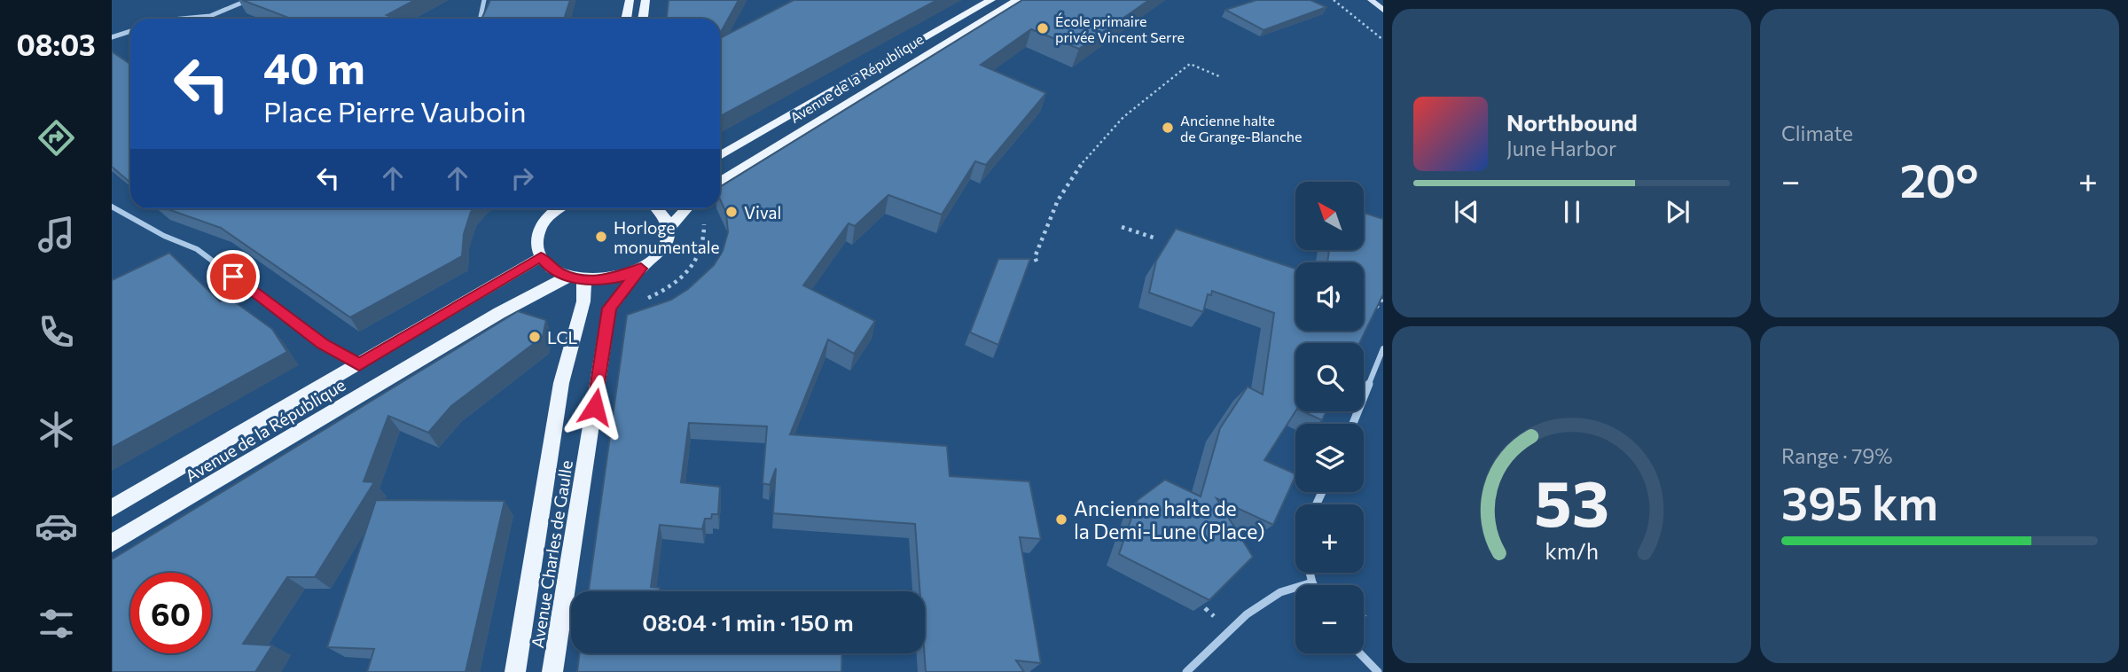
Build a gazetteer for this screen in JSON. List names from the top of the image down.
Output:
{
  "streets": {
    "main road": ["Avenue de la République", "Avenue Charles de Gaulle"]
  },
  "crossings": [
    ["Avenue de la République", "Avenue Charles de Gaulle"]
  ],
  "places": [
    "École primaire privée Vincent Serre",
    "Ancienne halte de Grange-Blanche",
    "Vival",
    "Horloge monumentale",
    "LCL",
    "Ancienne halte de la Demi-Lune (Place)"
  ],
  "north": "top left",
  "page": {
    "tabs": "08:03",
    "tile": [
      "Climate",
      ["Range · 79%", "395 km"]
    ],
    "turn": ["40 m", "Place Pierre Vauboin"],
    "song": ["Northbound", "June Harbor"],
    "heat": ["−", "20°", "+"],
    "map_buttons": ["+", "−"],
    "limit": "60",
    "trip": "08:04 · 1 min · 150 m",
    "gauge": ["53", "km/h"]
  }
}
